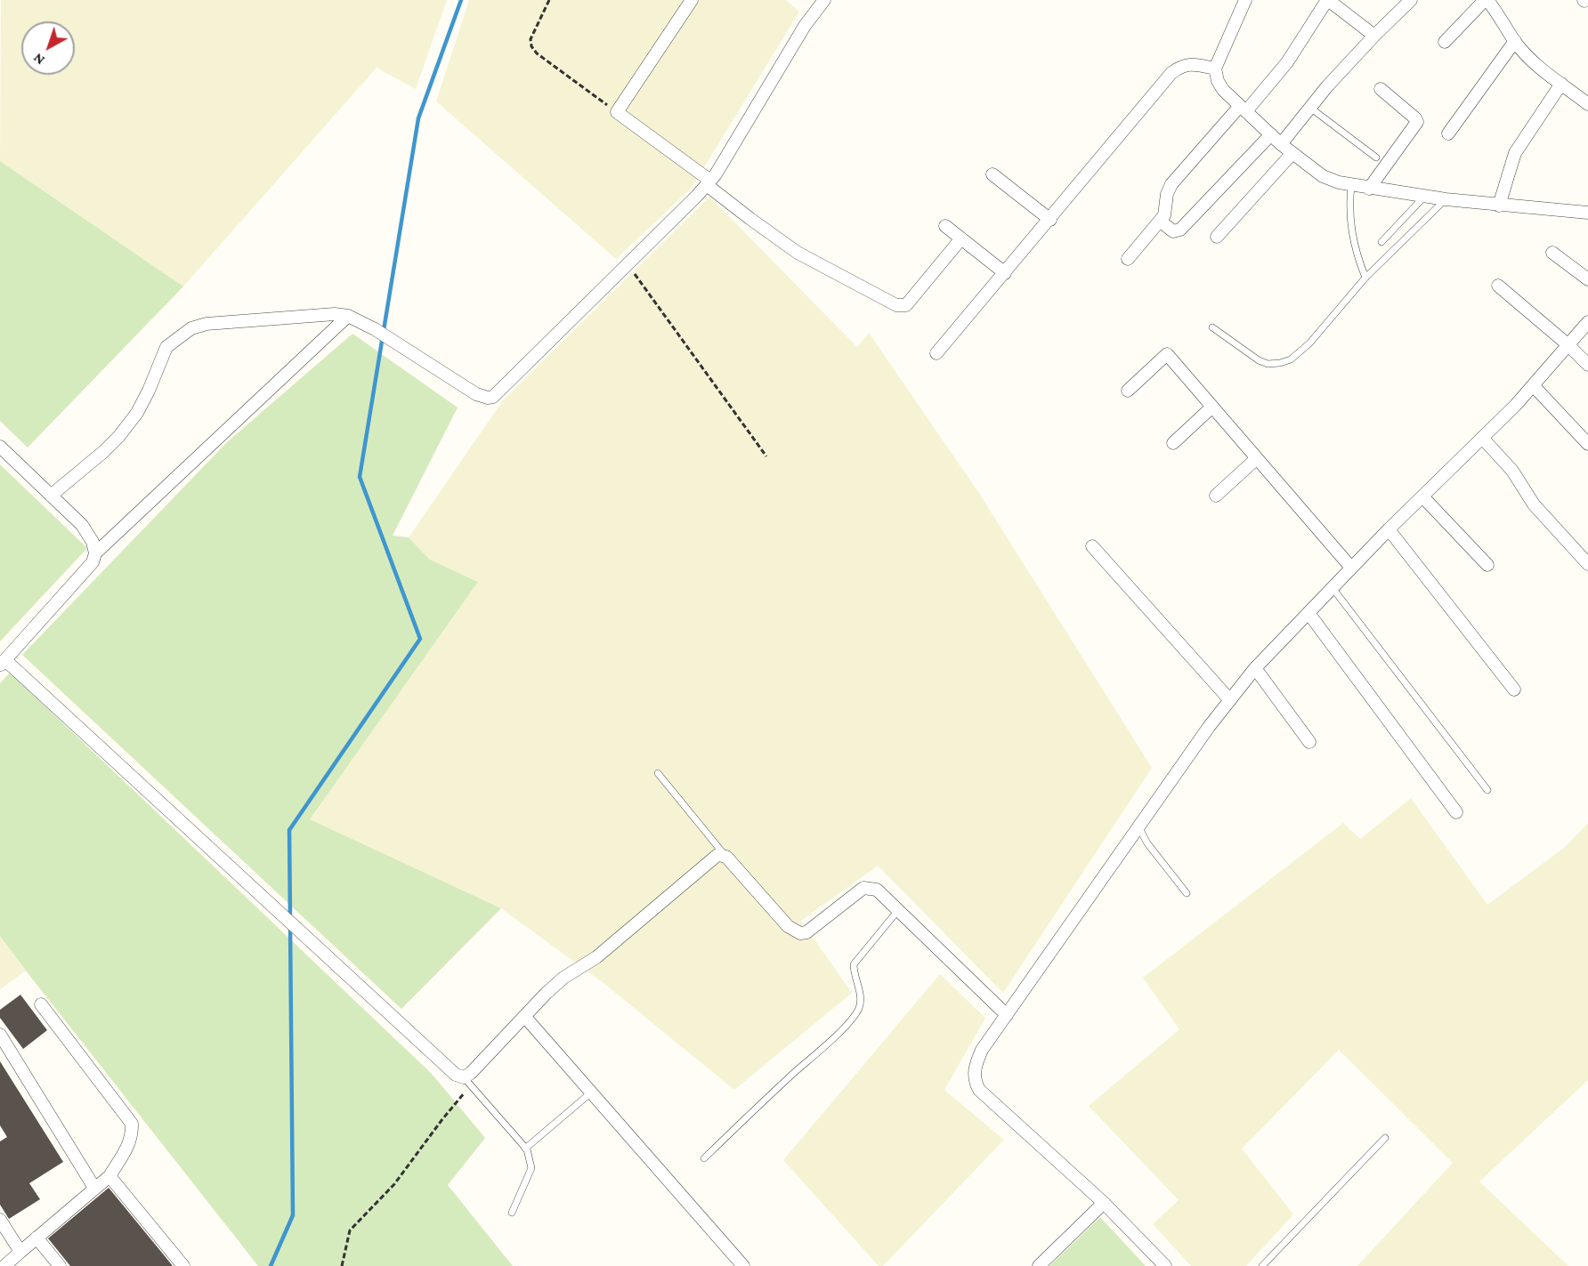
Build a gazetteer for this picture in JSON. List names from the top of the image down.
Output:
{
  "north": "bottom left"
}
